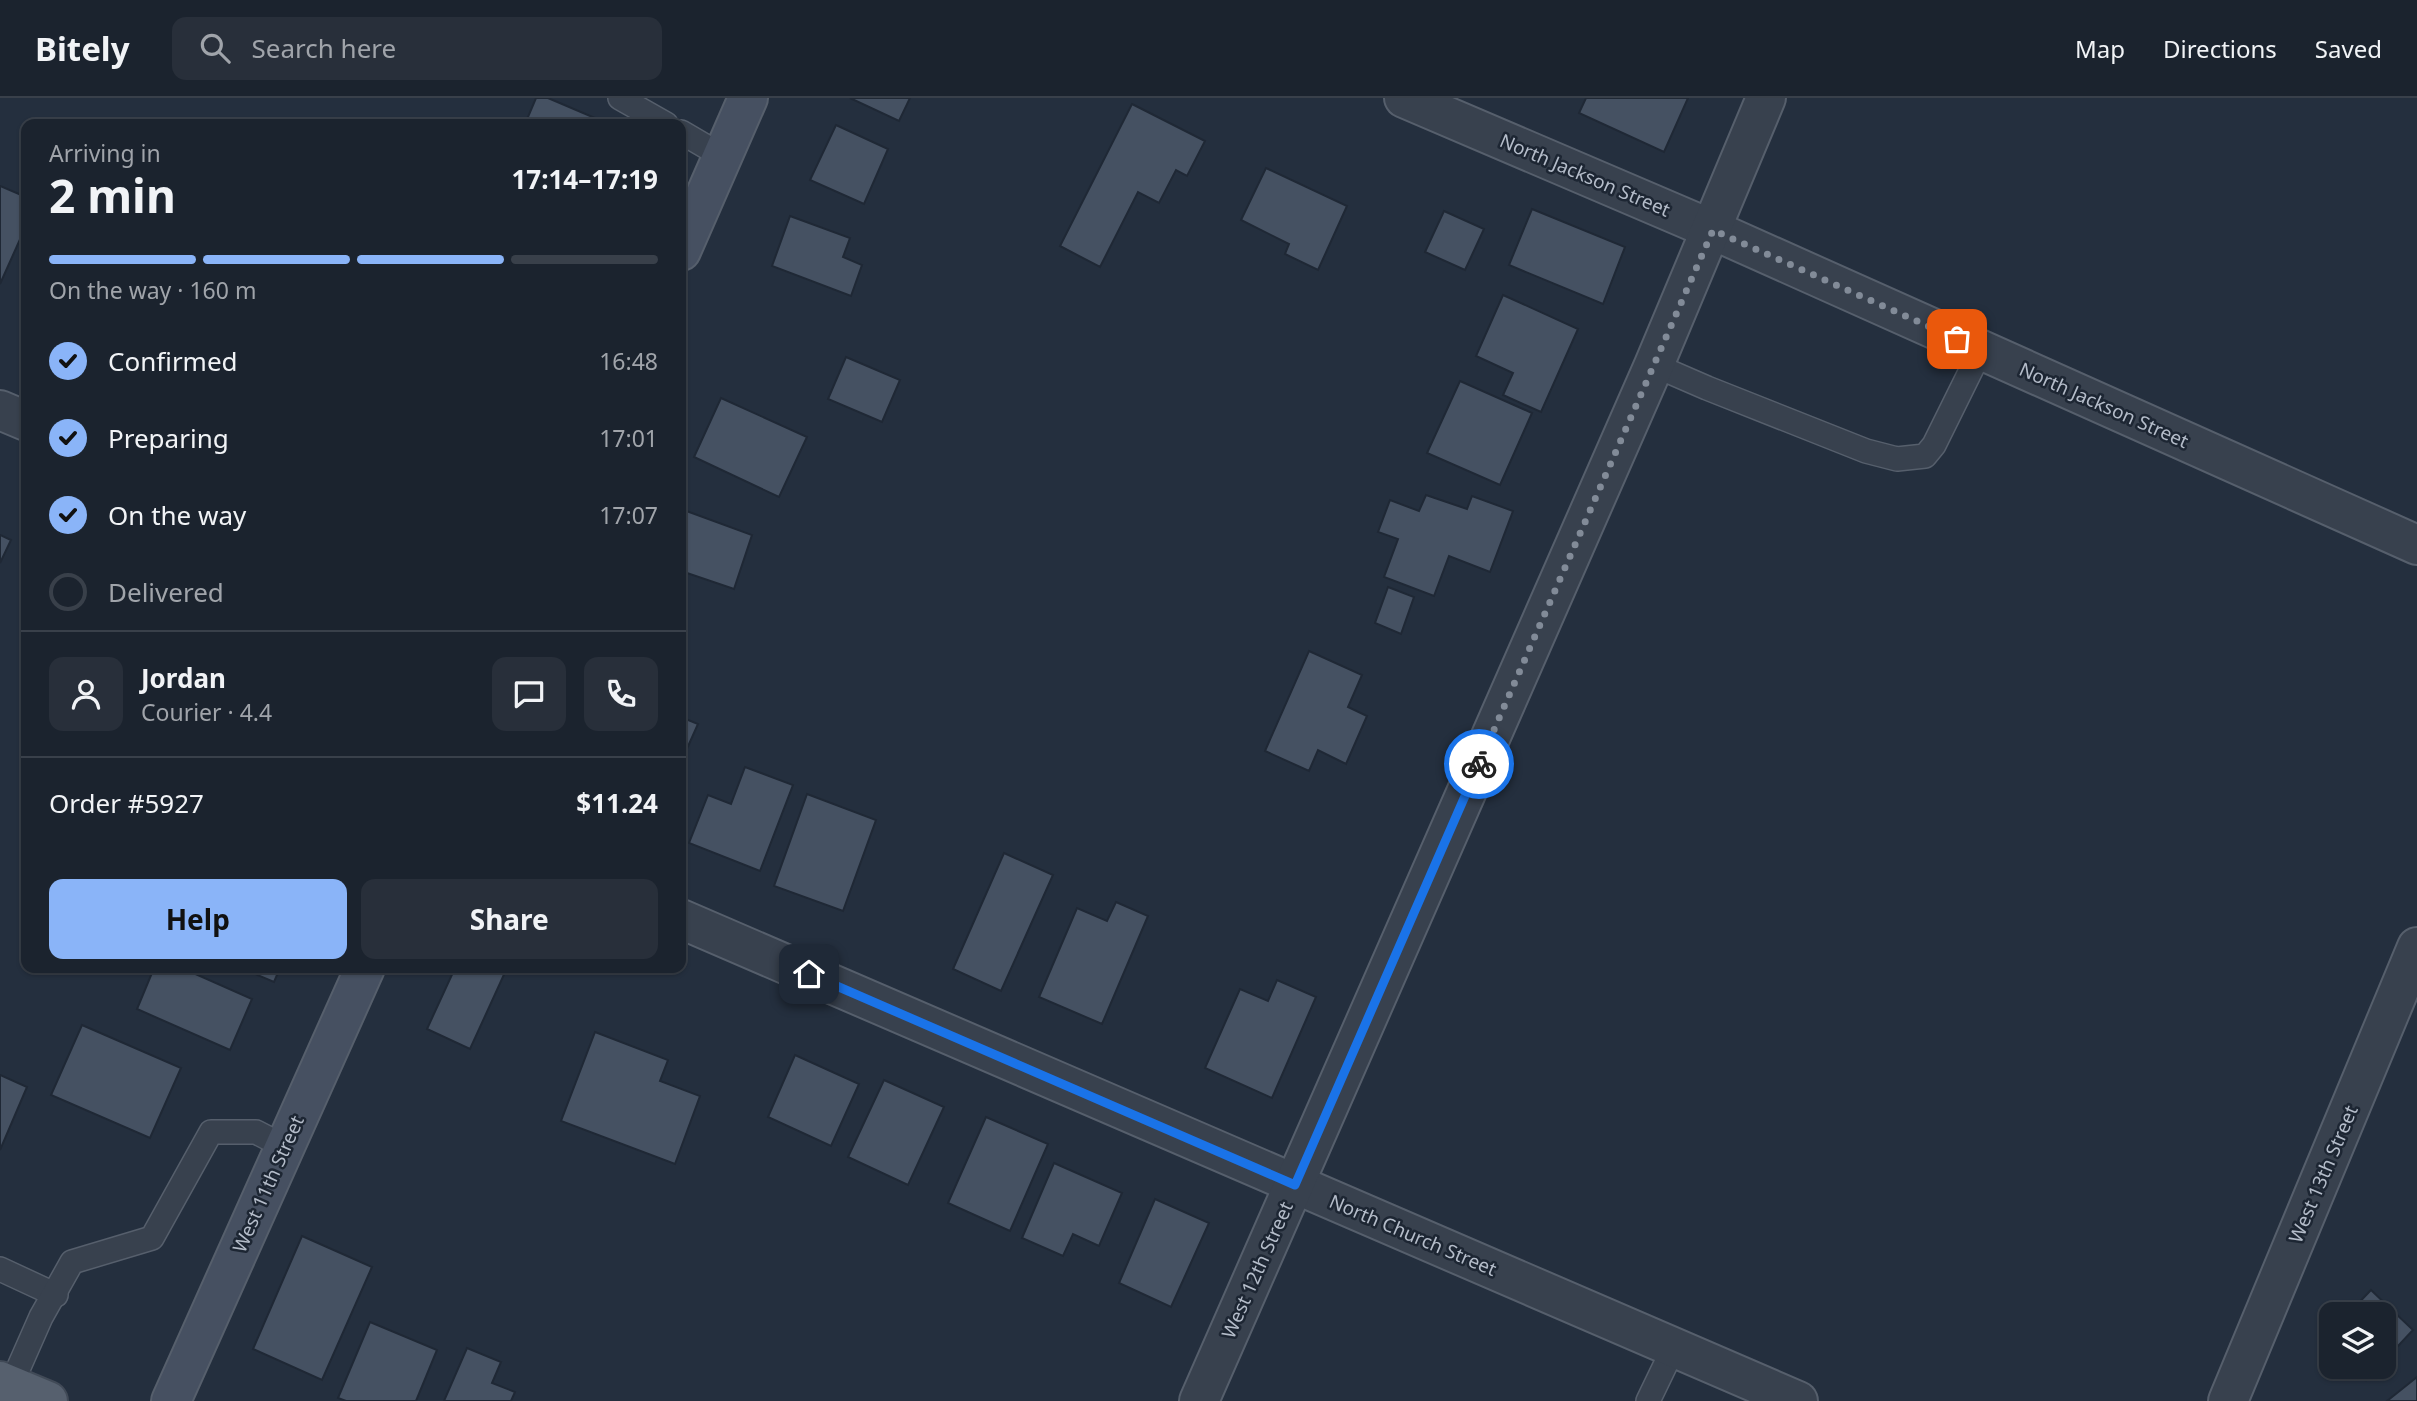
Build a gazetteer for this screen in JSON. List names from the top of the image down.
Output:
{
  "streets": {
    "street": [
      "North Jackson Street",
      "West 13th Street",
      "West 11th Street",
      "North Church Street",
      "West 12th Street"
    ]
  },
  "crossings": [
    ["North Jackson Street", "West 12th Street"],
    ["North Church Street", "West 12th Street"]
  ],
  "page": {
    "header": "Bitely",
    "search": "Search here",
    "nav": ["Map", "Directions", "Saved"],
    "heading": ["2 min", "Arriving in", "17:14–17:19"],
    "panel": [
      "Jordan",
      "Courier · 4.4",
      "Order #5927",
      "$11.24"
    ],
    "bar": "On the way · 160 m",
    "list": [
      ["Confirmed", "16:48"],
      ["Preparing", "17:01"],
      ["On the way", "17:07"],
      "Delivered"
    ],
    "buttons": ["Help", "Share"]
  }
}
